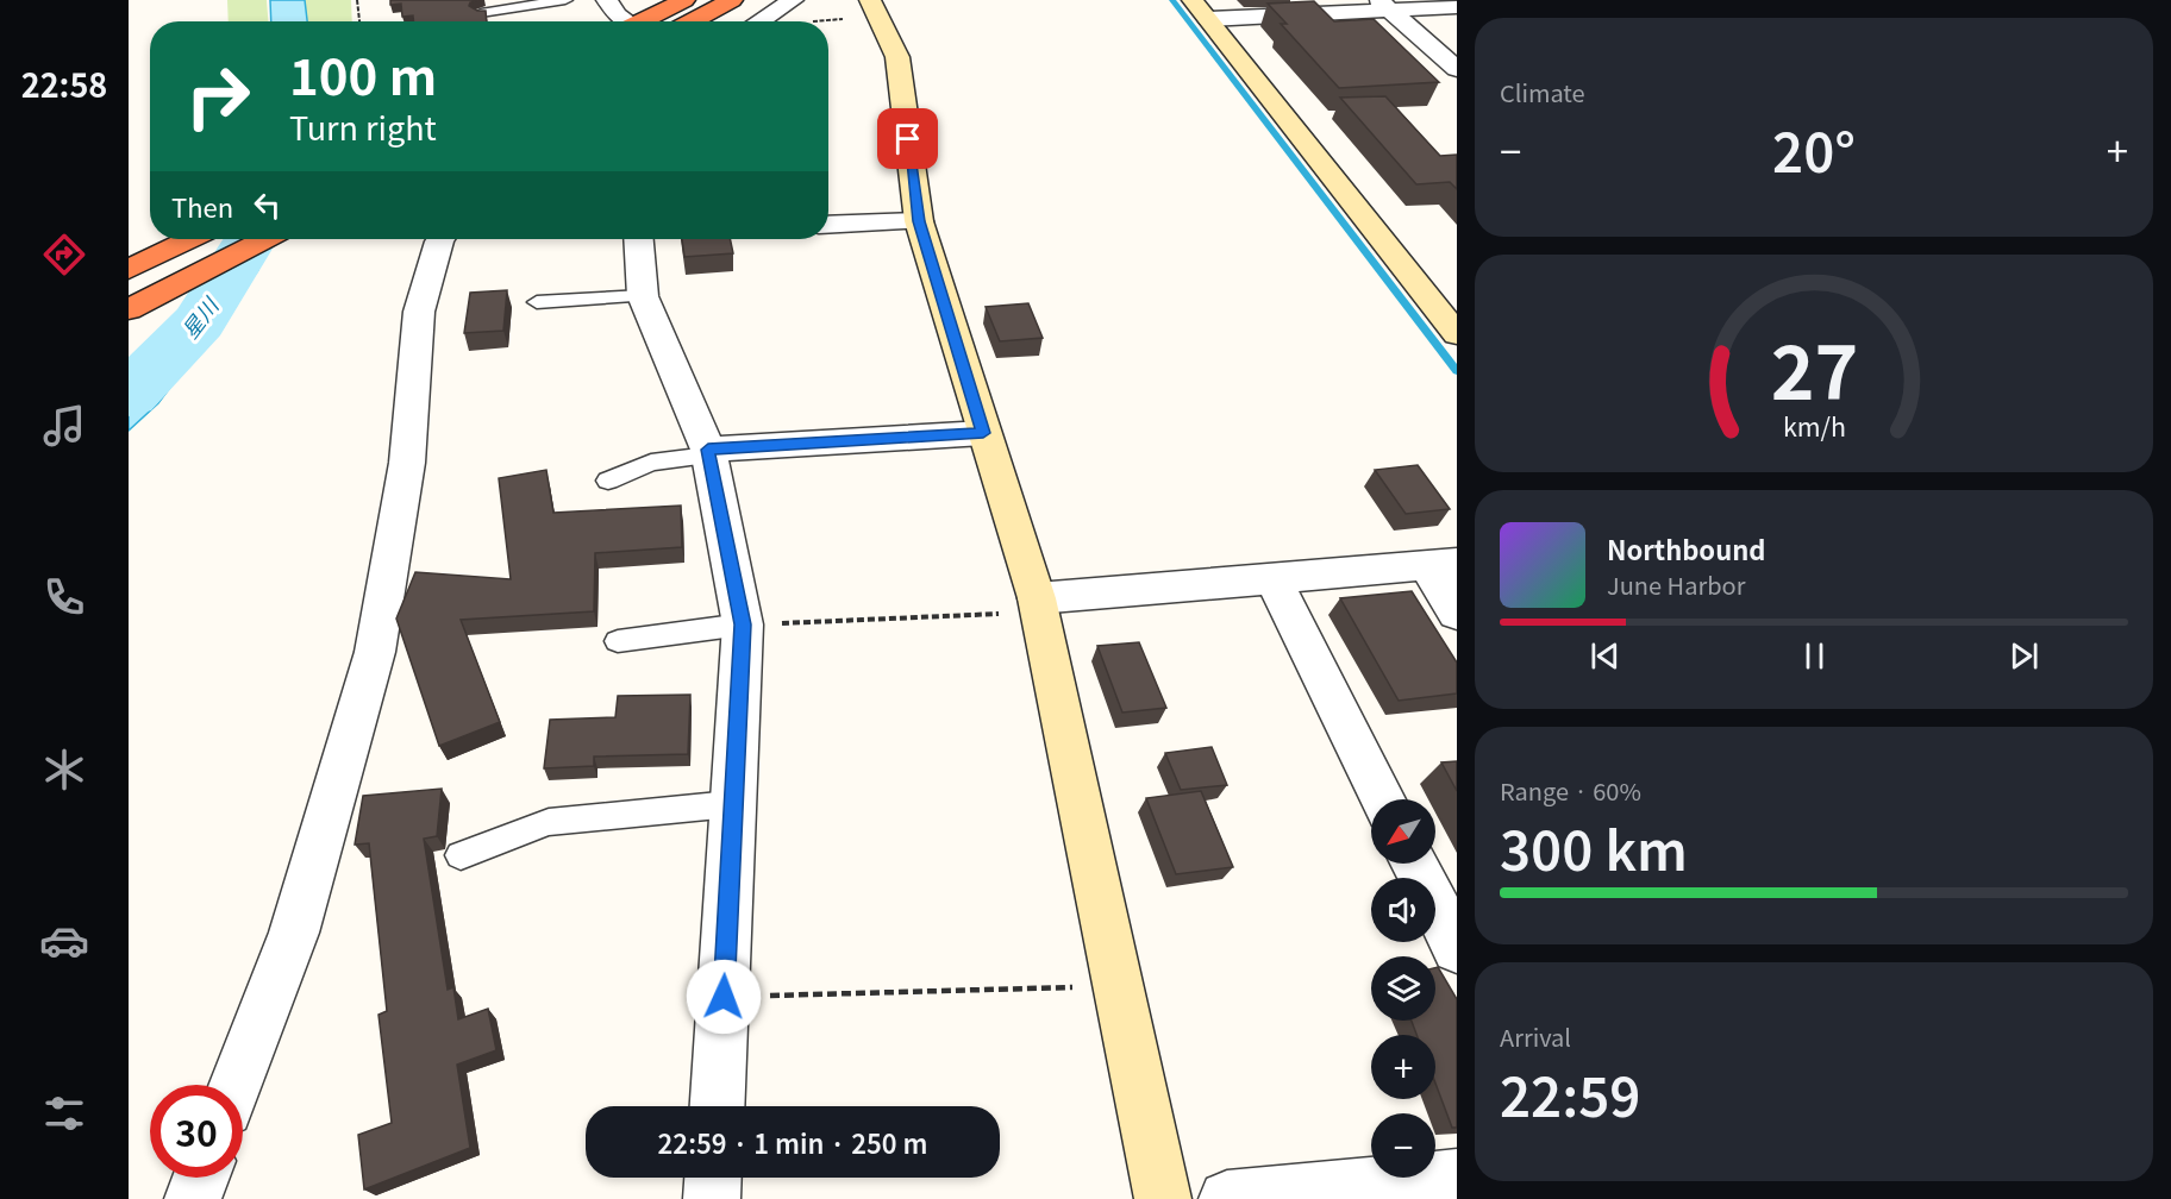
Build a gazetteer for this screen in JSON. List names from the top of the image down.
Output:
{
  "water": ["星川"],
  "north": "bottom left",
  "page": {
    "tabs": "22:58",
    "tile": [
      "Climate",
      ["Range · 60%", "300 km"],
      ["Arrival", "22:59"]
    ],
    "turn": ["100 m", "Turn right"],
    "heat": ["−", "20°", "+"],
    "then": "Then",
    "song": ["Northbound", "June Harbor"],
    "map_buttons": ["+", "−"],
    "limit": "30",
    "trip": "22:59 · 1 min · 250 m",
    "gauge": ["27", "km/h"]
  }
}
